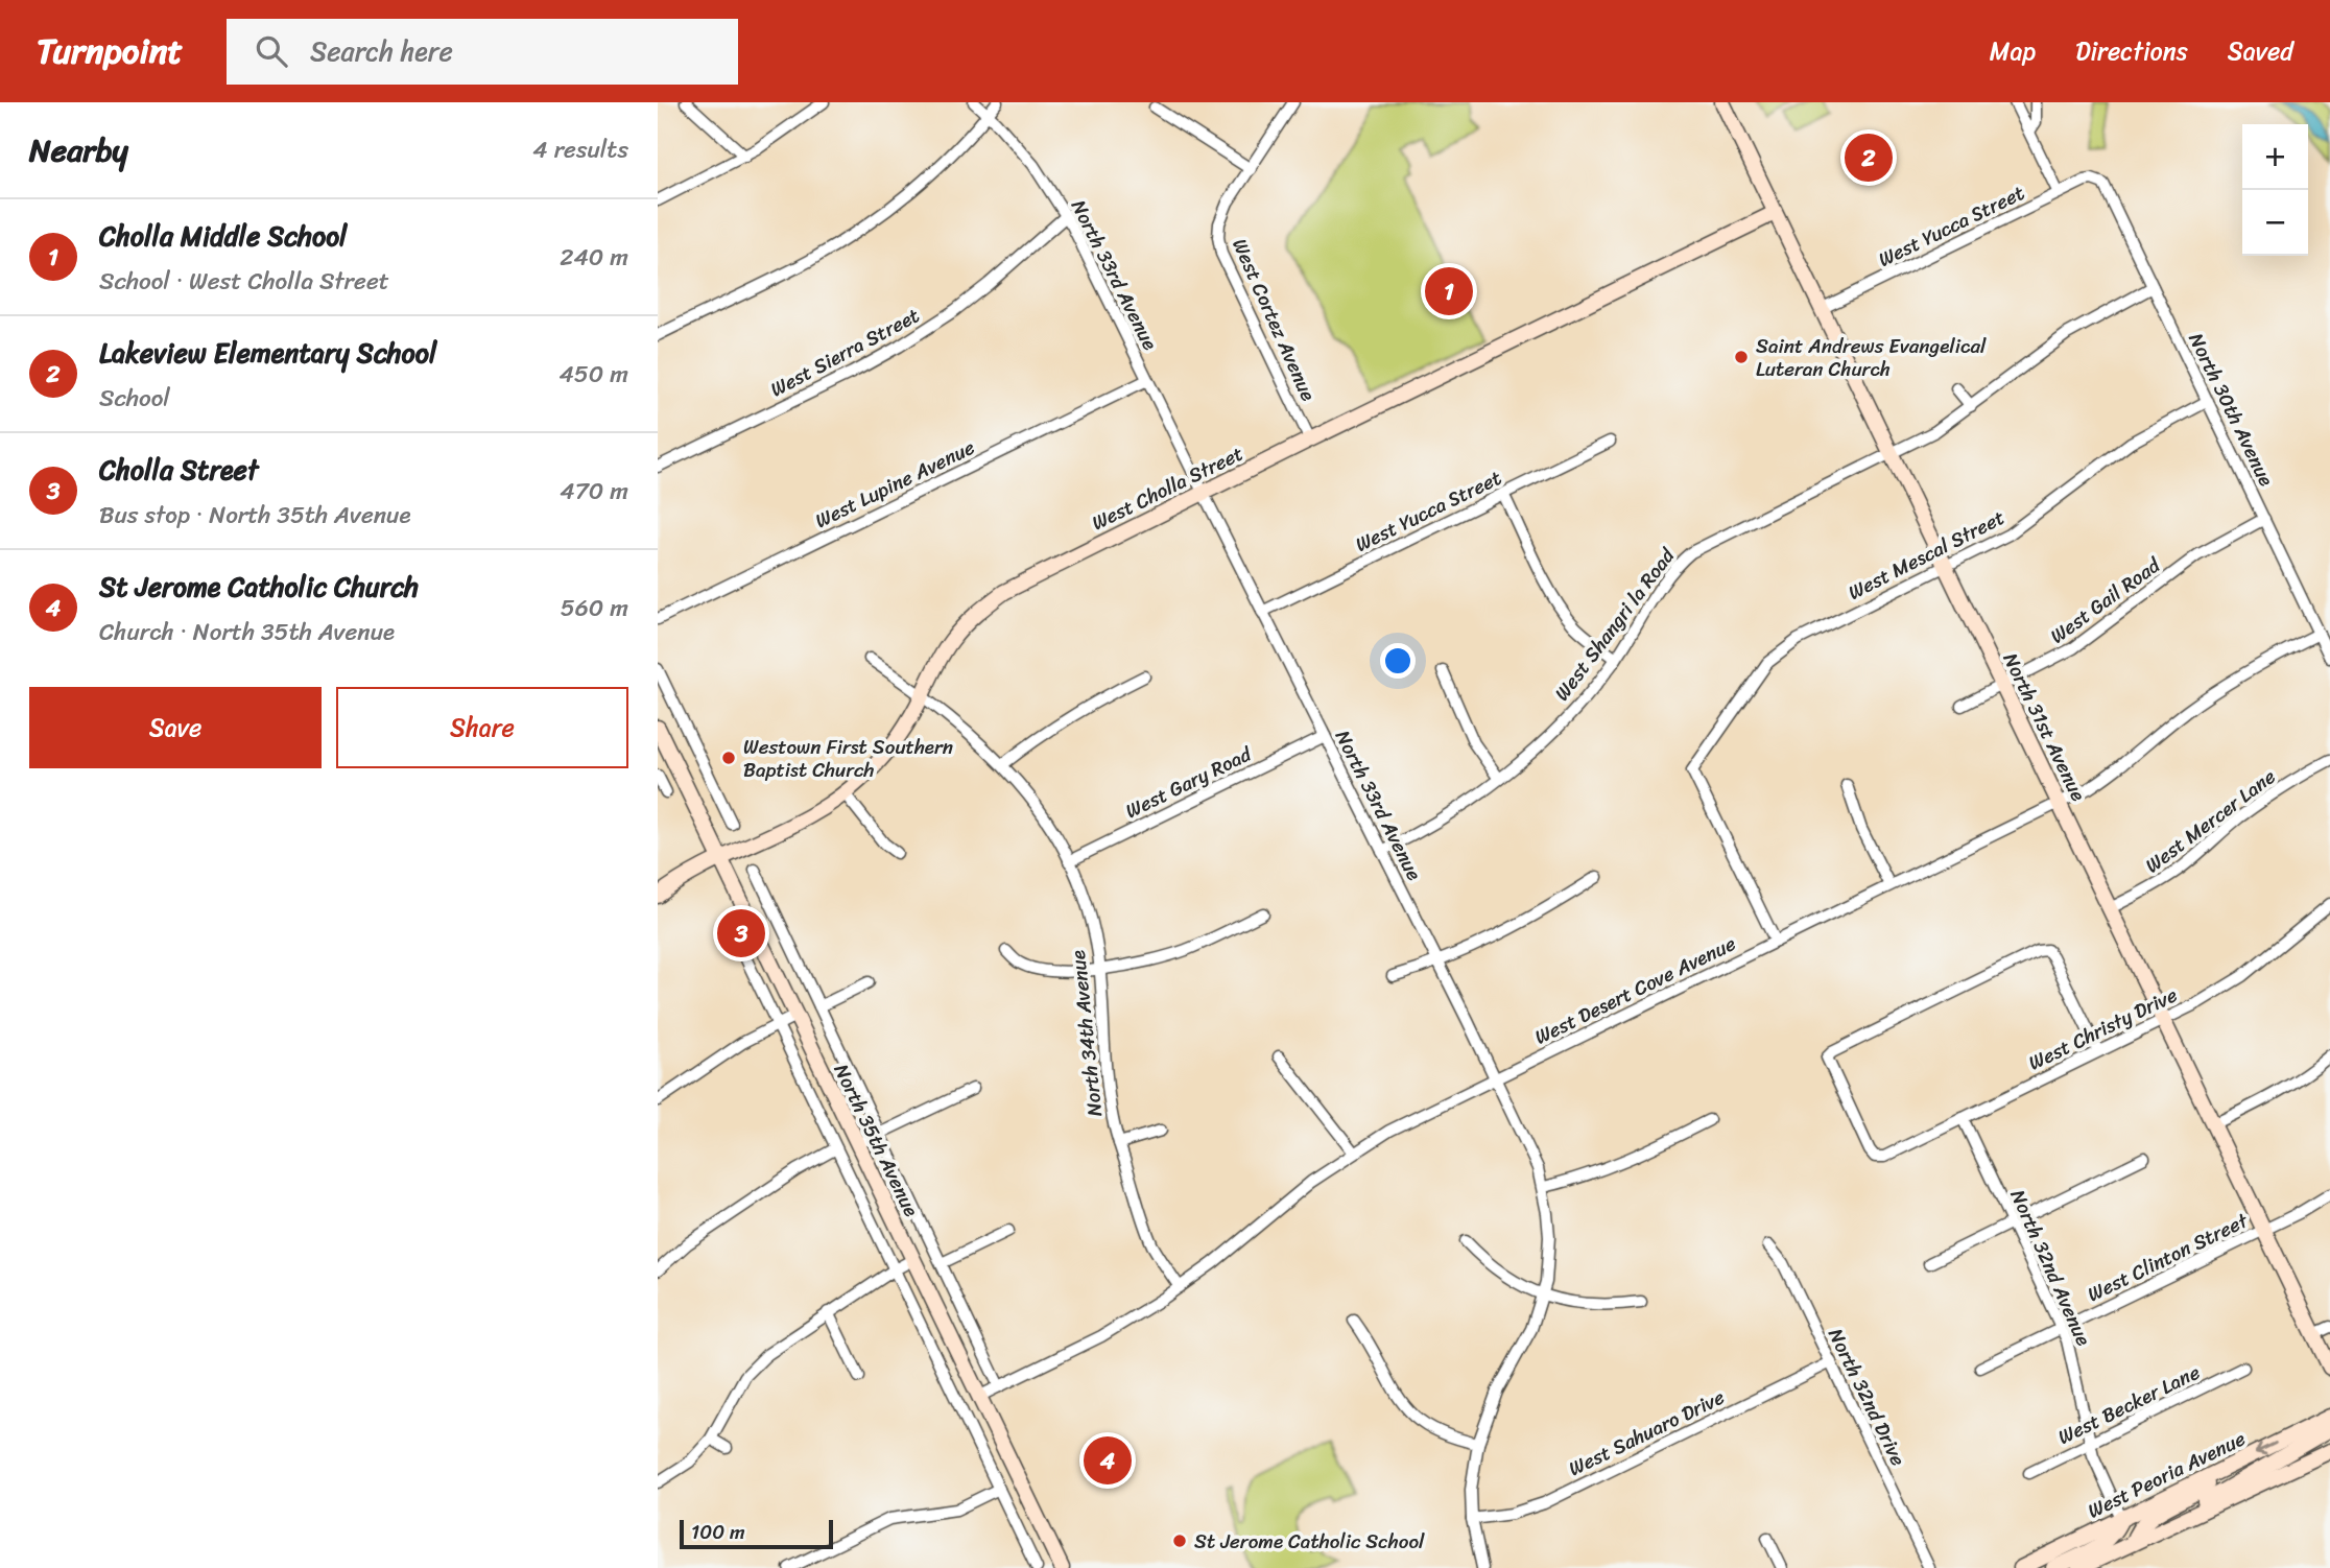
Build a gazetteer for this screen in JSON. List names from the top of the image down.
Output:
{
  "streets": {
    "street": [
      "West Yucca Street",
      "North 33rd Avenue",
      "West Cortez Avenue",
      "West Sierra Street",
      "North 30th Avenue",
      "West Lupine Avenue",
      "West Cholla Street",
      "West Mescal Street",
      "West Gail Road",
      "West Shangri la Road",
      "North 31st Avenue",
      "West Gary Road",
      "West Mercer Lane",
      "West Desert Cove Avenue",
      "West Christy Drive",
      "North 34th Avenue",
      "North 35th Avenue",
      "West Clinton Street",
      "North 32nd Avenue",
      "North 32nd Drive",
      "West Becker Lane",
      "West Sahuaro Drive",
      "West Peoria Avenue"
    ]
  },
  "crossings": [
    ["West Yucca Street", "North 33rd Avenue"],
    ["West Yucca Street", "North 30th Avenue"],
    ["West Yucca Street", "North 31st Avenue"],
    ["North 33rd Avenue", "West Sierra Street"],
    ["North 33rd Avenue", "West Lupine Avenue"],
    ["North 33rd Avenue", "West Cholla Street"],
    ["North 33rd Avenue", "West Shangri la Road"],
    ["North 33rd Avenue", "West Gary Road"],
    ["North 33rd Avenue", "West Desert Cove Avenue"],
    ["North 33rd Avenue", "West Sahuaro Drive"],
    ["West Cortez Avenue", "West Cholla Street"],
    ["North 30th Avenue", "West Mescal Street"],
    ["North 30th Avenue", "West Gail Road"],
    ["North 30th Avenue", "West Shangri la Road"],
    ["North 30th Avenue", "West Desert Cove Avenue"],
    ["West Cholla Street", "North 31st Avenue"],
    ["West Cholla Street", "North 34th Avenue"],
    ["West Cholla Street", "North 35th Avenue"],
    ["West Mescal Street", "North 31st Avenue"],
    ["West Mescal Street", "West Desert Cove Avenue"],
    ["West Gail Road", "North 31st Avenue"],
    ["West Shangri la Road", "North 31st Avenue"],
    ["North 31st Avenue", "West Mercer Lane"],
    ["North 31st Avenue", "West Desert Cove Avenue"],
    ["North 31st Avenue", "West Christy Drive"],
    ["North 31st Avenue", "West Clinton Street"],
    ["West Gary Road", "North 34th Avenue"],
    ["West Desert Cove Avenue", "North 34th Avenue"],
    ["West Desert Cove Avenue", "North 35th Avenue"],
    ["West Christy Drive", "North 32nd Avenue"],
    ["West Clinton Street", "North 32nd Avenue"],
    ["North 32nd Avenue", "West Becker Lane"],
    ["North 32nd Avenue", "West Peoria Avenue"],
    ["North 32nd Drive", "West Sahuaro Drive"]
  ],
  "places": ["Saint Andrews Evangelical Luteran Church", "Westown First Southern Baptist Church", "St Jerome Catholic School"],
  "scale_bar": "100 m",
  "page": {
    "header": "Turnpoint",
    "search": "Search here",
    "nav": ["Map", "Directions", "Saved"],
    "heading": ["Nearby", "4 results"],
    "map_buttons": ["+", "−"],
    "pins": [
      "2",
      "1",
      "3",
      "4"
    ],
    "list": [
      {
        "mark": "1",
        "name": "Cholla Middle School",
        "note": "School · West Cholla Street",
        "value": "240 m"
      },
      {
        "mark": "2",
        "name": "Lakeview Elementary School",
        "note": "School",
        "value": "450 m"
      },
      {
        "mark": "3",
        "name": "Cholla Street",
        "note": "Bus stop · North 35th Avenue",
        "value": "470 m"
      },
      {
        "mark": "4",
        "name": "St Jerome Catholic Church",
        "note": "Church · North 35th Avenue",
        "value": "560 m"
      }
    ],
    "buttons": ["Save", "Share"],
    "scale": "100 m"
  }
}
